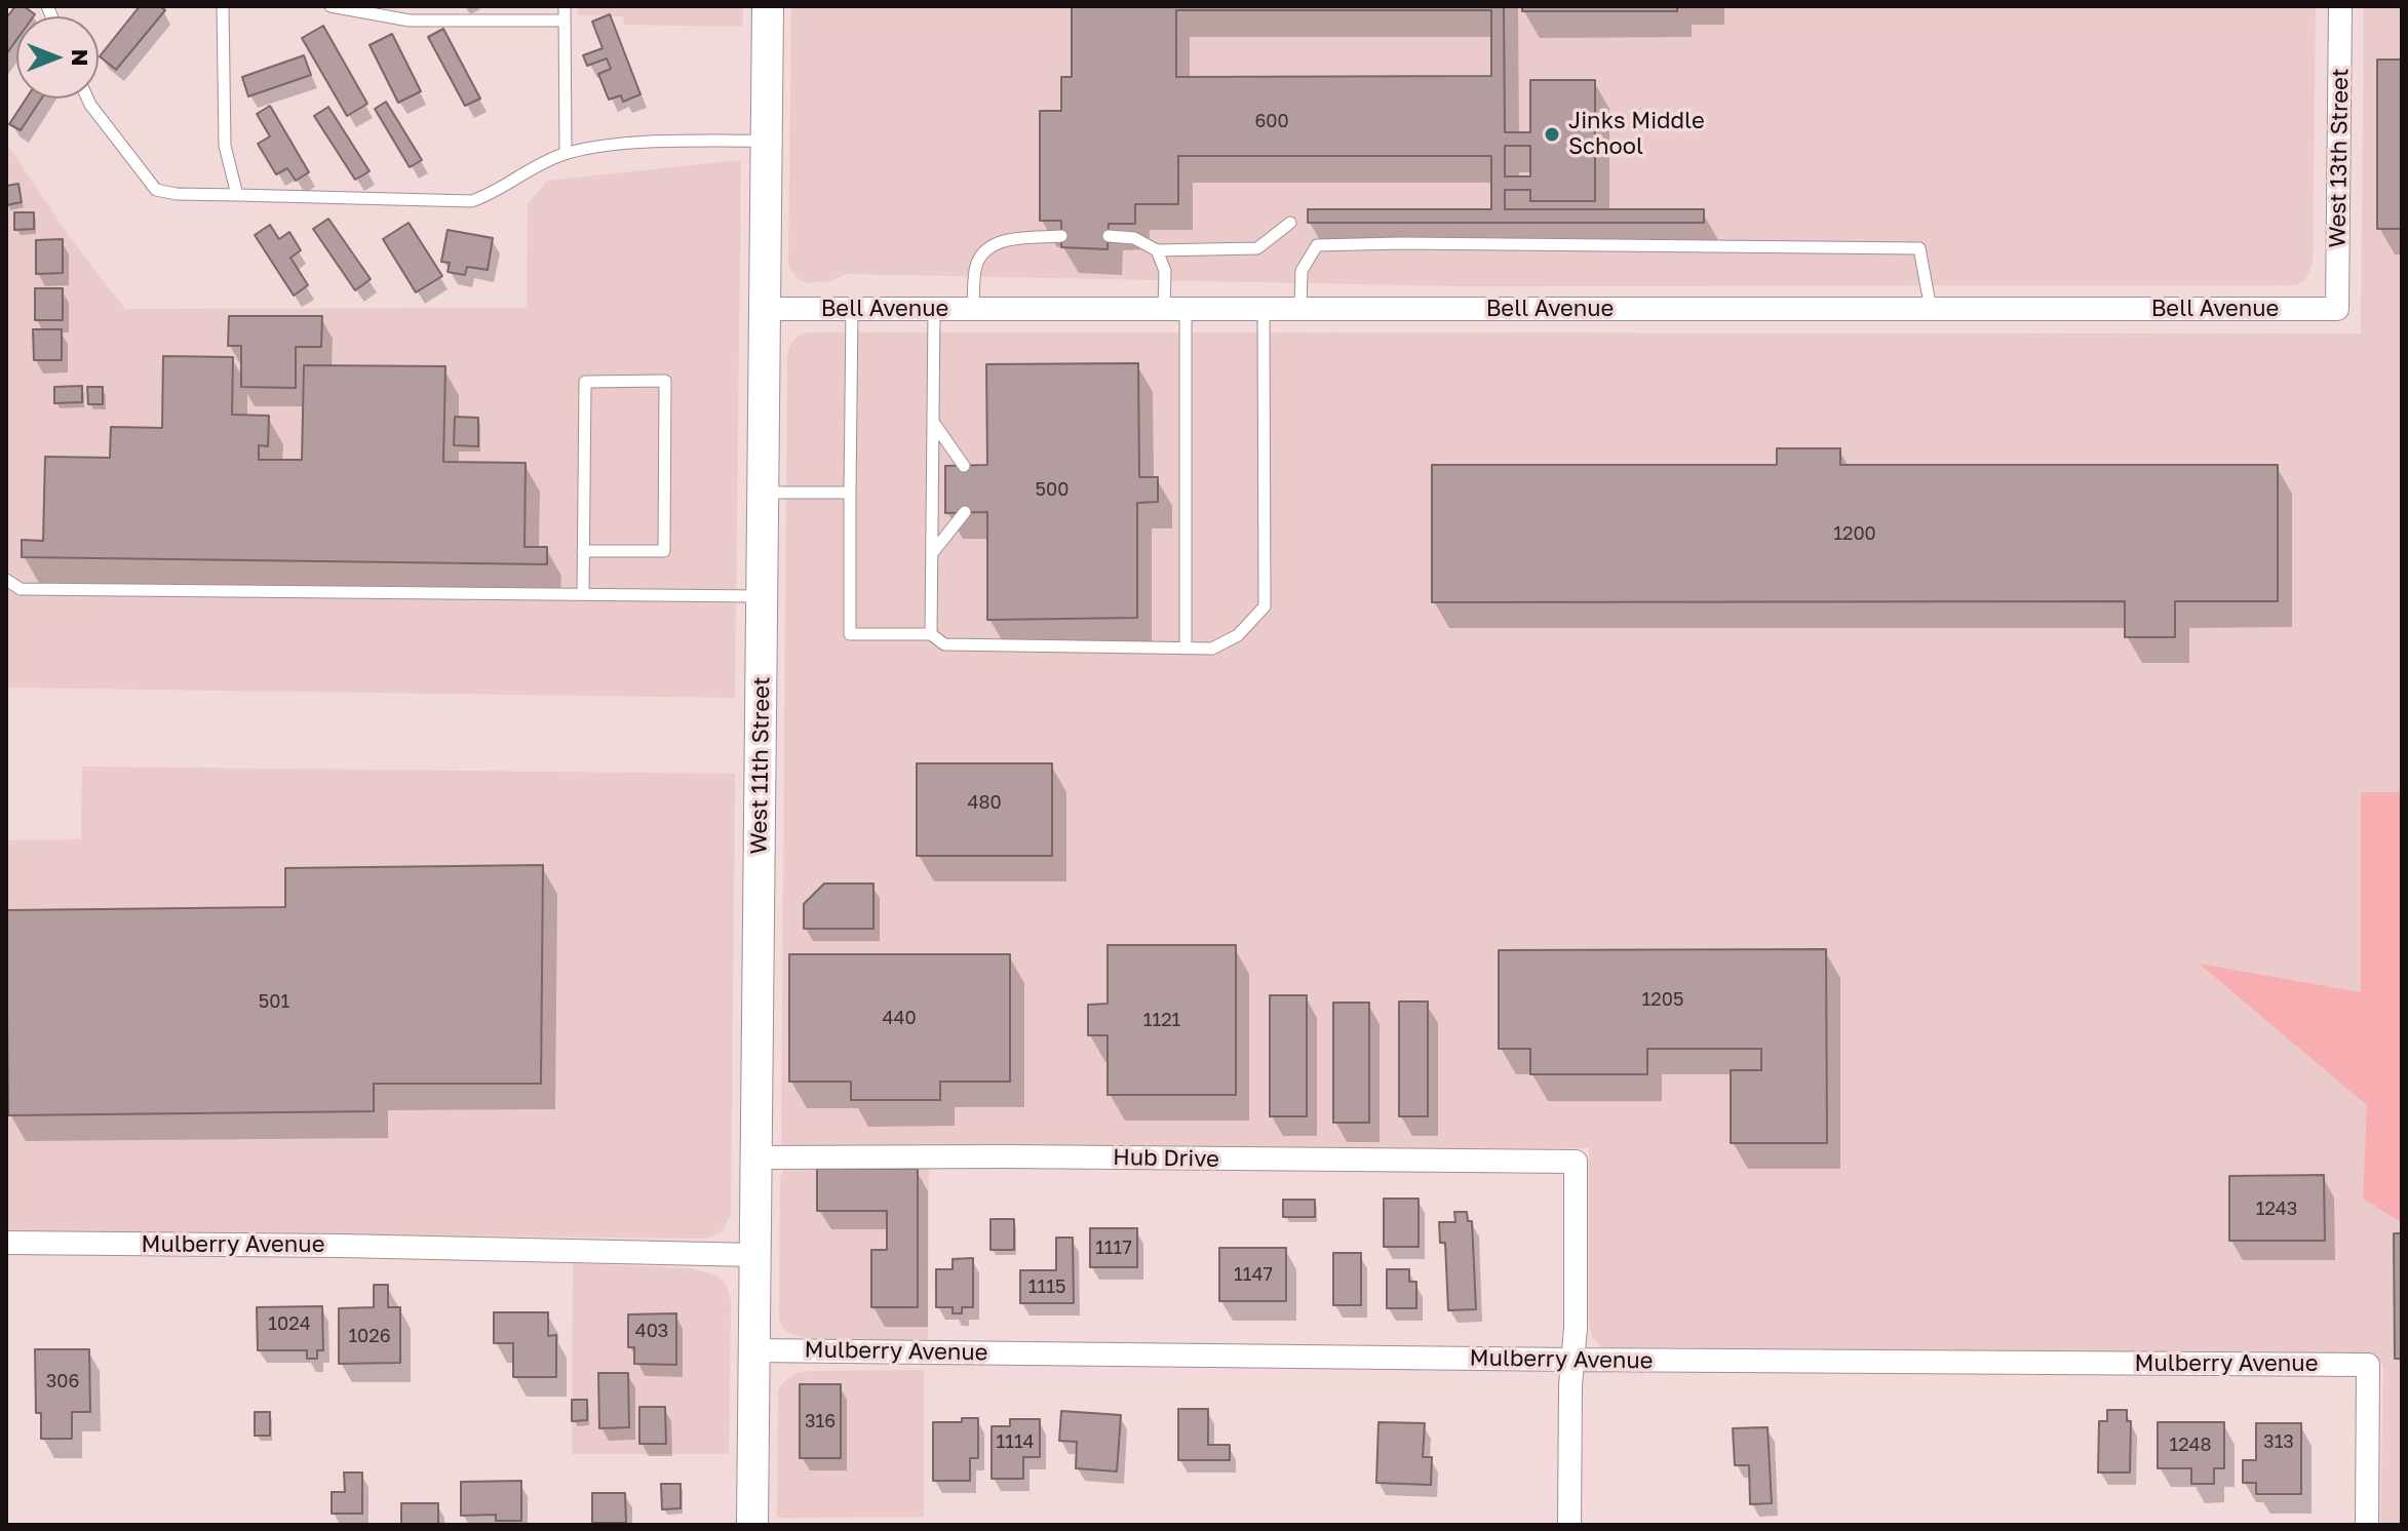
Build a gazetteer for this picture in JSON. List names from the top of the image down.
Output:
{
  "streets": {
    "main road": ["West 11th Street"],
    "street": [
      "West 13th Street",
      "Bell Avenue",
      "Hub Drive",
      "Mulberry Avenue"
    ]
  },
  "crossings": [
    ["West 13th Street", "Bell Avenue"],
    ["Bell Avenue", "West 11th Street"],
    ["West 11th Street", "Hub Drive"],
    ["West 11th Street", "Mulberry Avenue"],
    ["Hub Drive", "Mulberry Avenue"]
  ],
  "places": ["Jinks Middle School"],
  "house_numbers": [
    "600",
    "500",
    "1200",
    "480",
    "1205",
    "501",
    "440",
    "1121",
    "1243",
    "1117",
    "1147",
    "1115",
    "1024",
    "403",
    "1026",
    "306",
    "316",
    "1114",
    "313",
    "1248"
  ],
  "north": "right"
}
